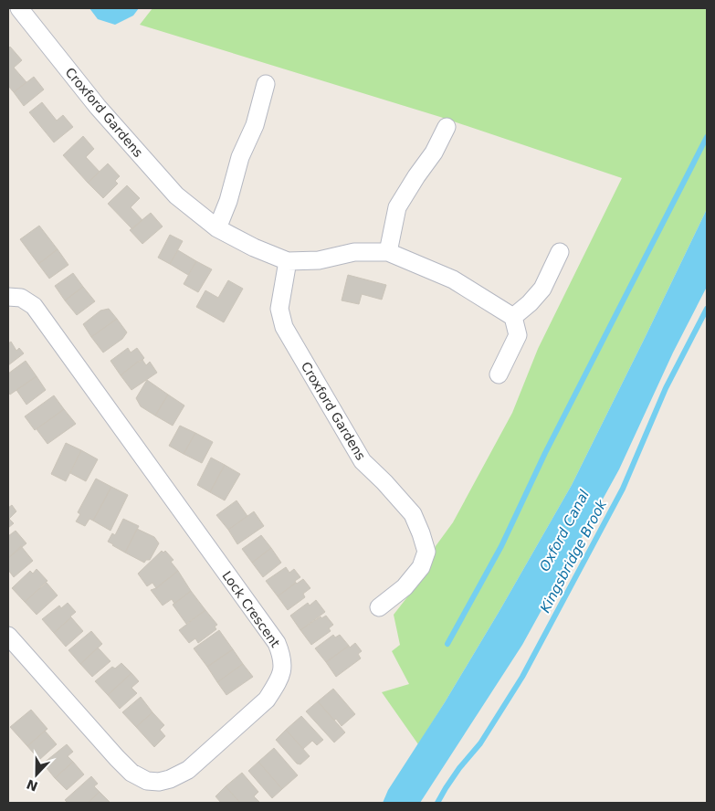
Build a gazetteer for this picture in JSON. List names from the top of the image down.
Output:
{
  "streets": {
    "street": ["Croxford Gardens", "Lock Crescent"]
  },
  "water": ["Oxford Canal", "Kingsbridge Brook"],
  "north": "bottom"
}
